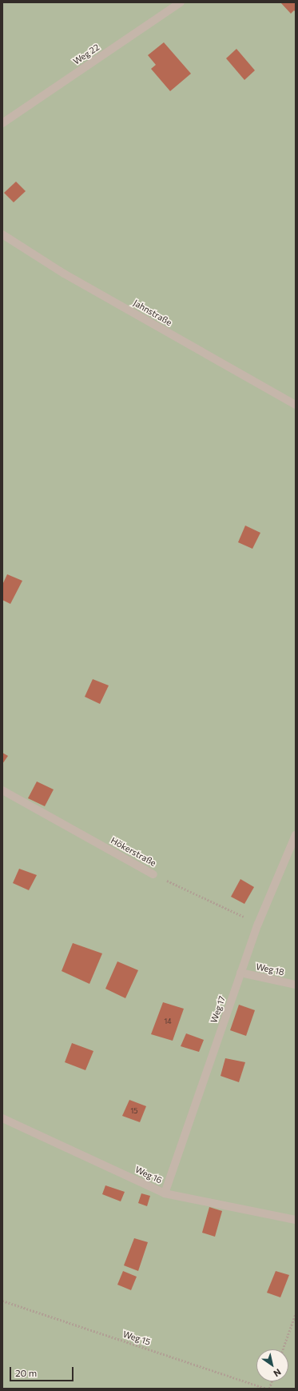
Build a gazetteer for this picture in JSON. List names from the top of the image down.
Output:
{
  "streets": {
    "street": [
      "Weg 22",
      "Jahnstraße",
      "Hökerstraße",
      "Weg 18",
      "Weg 17",
      "Weg 16"
    ],
    "path": ["Weg 15"]
  },
  "crossings": [
    ["Hökerstraße", "Weg 17"],
    ["Weg 18", "Weg 17"],
    ["Weg 17", "Weg 16"]
  ],
  "house_numbers": ["14", "15"],
  "scale_bar": "20 m",
  "north": "bottom right"
}
